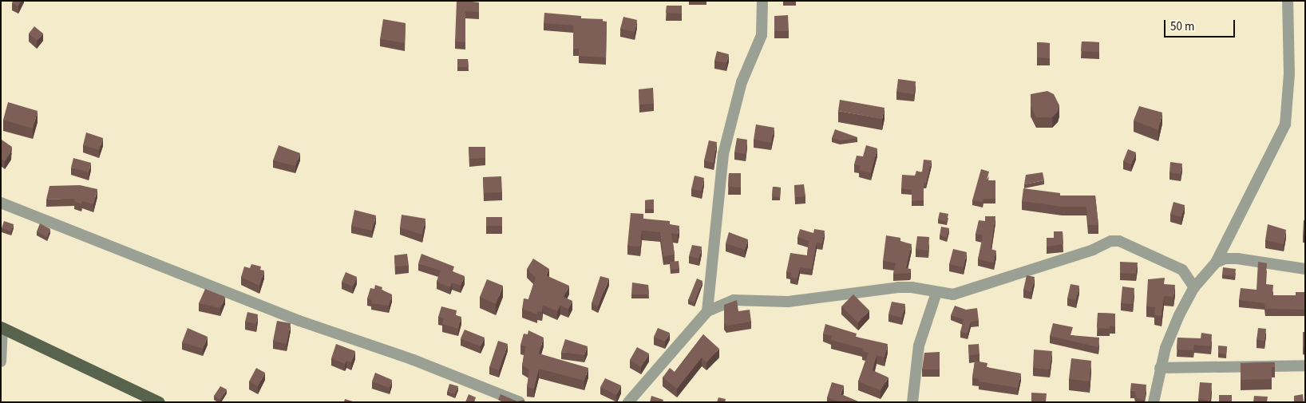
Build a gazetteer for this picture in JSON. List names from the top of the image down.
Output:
{
  "scale_bar": "50 m"
}
